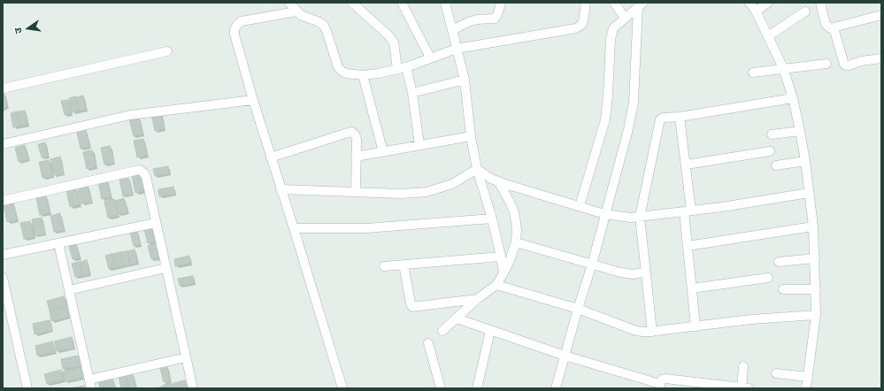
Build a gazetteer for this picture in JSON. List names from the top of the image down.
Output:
{
  "north": "left"
}
